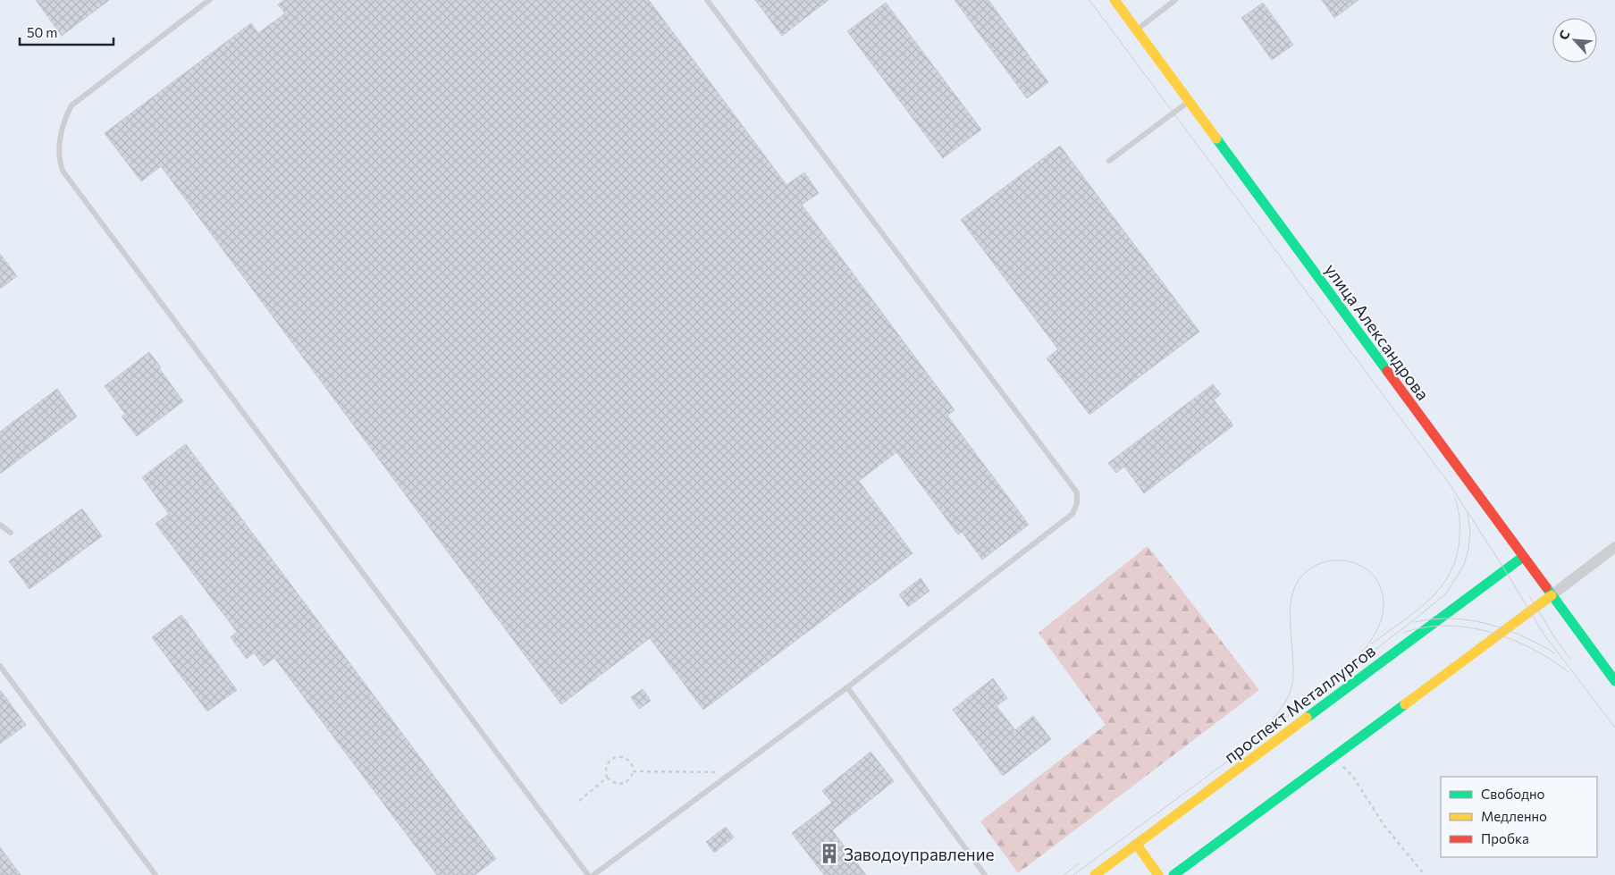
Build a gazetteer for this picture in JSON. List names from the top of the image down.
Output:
{
  "streets": {
    "street": ["улица Александрова", "проспект Металлургов"]
  },
  "crossings": [
    ["улица Александрова", "проспект Металлургов"]
  ],
  "places": {
    "building": ["Заводоуправление"]
  },
  "legend": ["Свободно", "Медленно", "Пробка"],
  "scale_bar": "50 m",
  "north": "top left"
}
